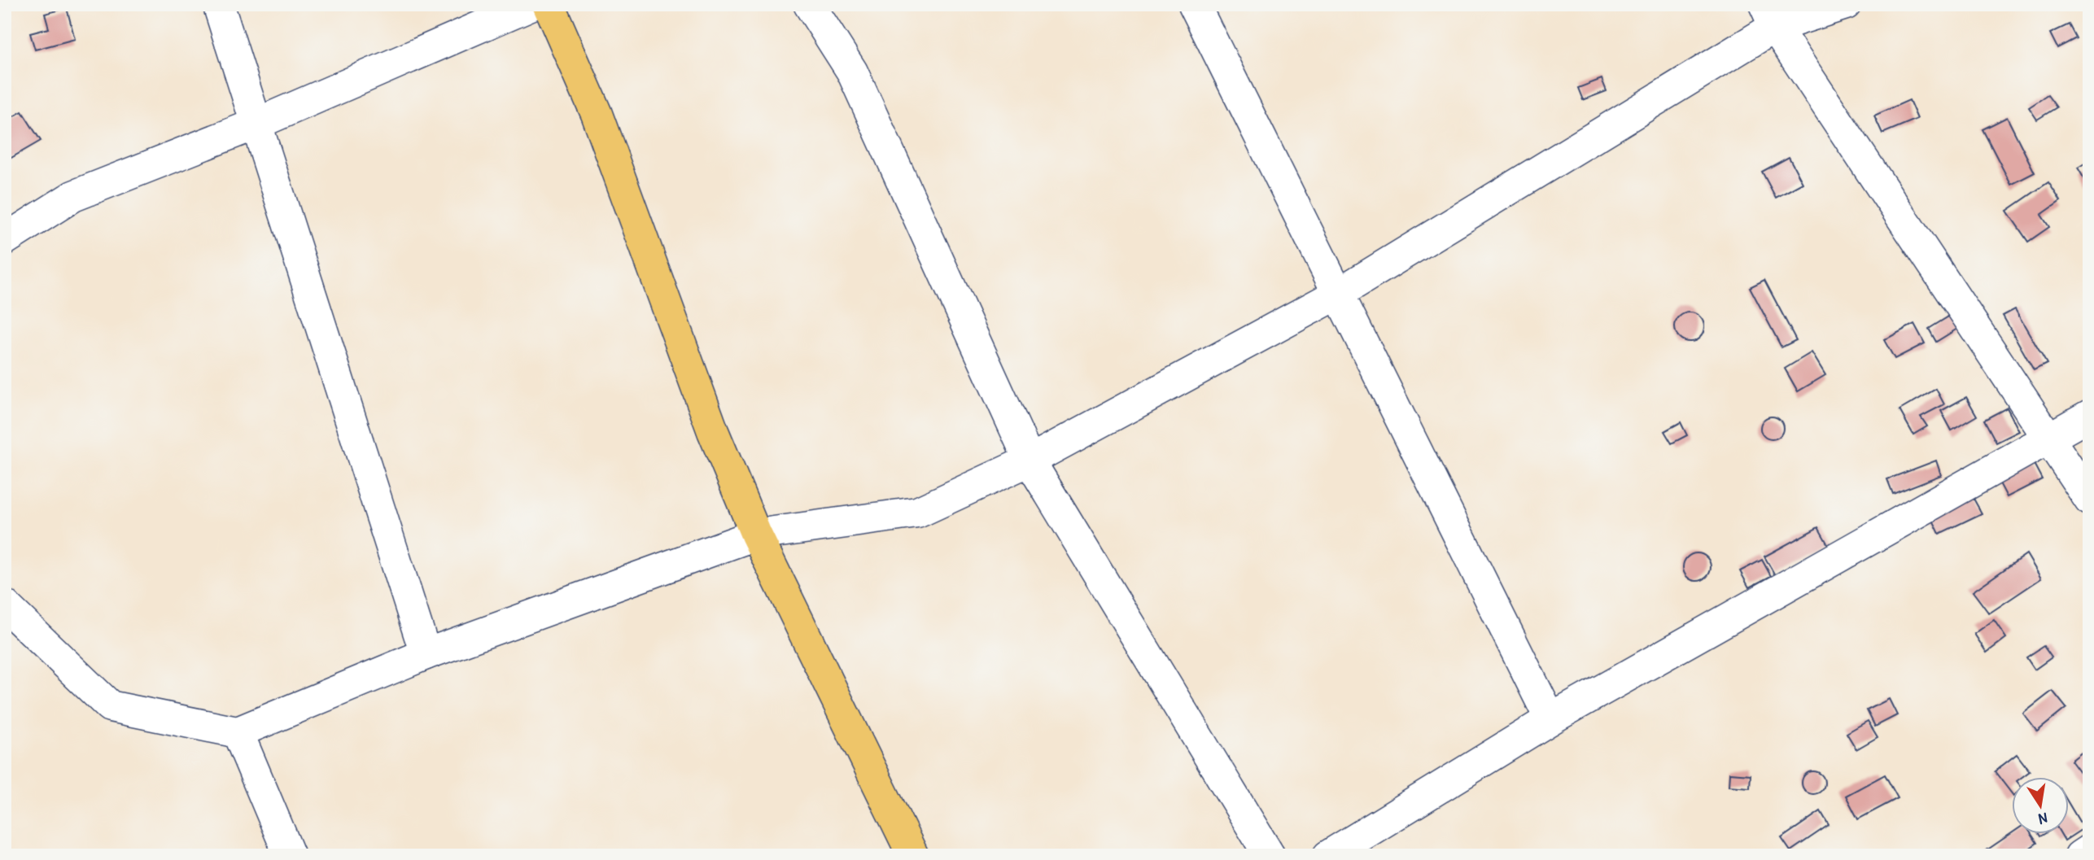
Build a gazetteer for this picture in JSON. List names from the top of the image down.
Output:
{
  "north": "bottom"
}
